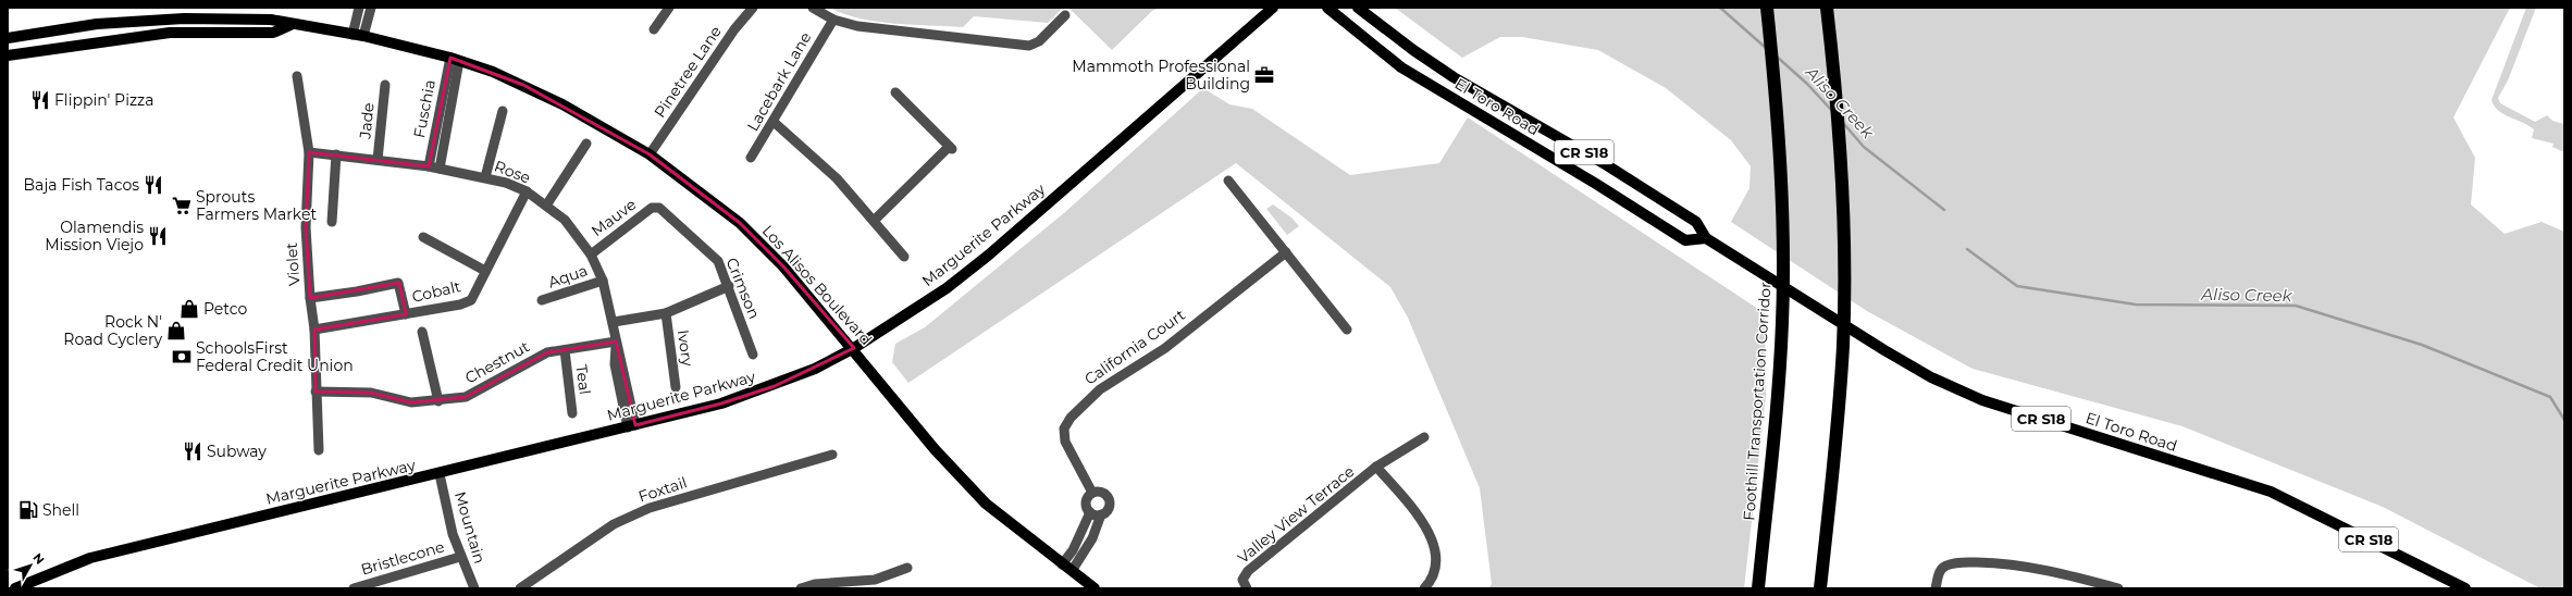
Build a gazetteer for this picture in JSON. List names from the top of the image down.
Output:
{
  "streets": {
    "highway": ["Foothill Transportation Corridor"],
    "main road": [
      "El Toro Road",
      "CR S18",
      "Marguerite Parkway",
      "Los Alisos Boulevard"
    ],
    "street": [
      "Pinetree Lane",
      "Lacebark Lane",
      "Fuschia",
      "Jade",
      "Rose",
      "Mauve",
      "Violet",
      "Aqua",
      "Crimson",
      "Cobalt",
      "California Court",
      "Ivory",
      "Chestnut",
      "Teal",
      "Foxtail",
      "Valley View Terrace",
      "Mountain",
      "Bristlecone"
    ]
  },
  "crossings": [
    ["Pinetree Lane", "Los Alisos Boulevard"],
    ["Fuschia", "Rose"],
    ["Fuschia", "Los Alisos Boulevard"],
    ["Jade", "Rose"],
    ["Rose", "Mauve"],
    ["Rose", "Marguerite Parkway"],
    ["Rose", "Violet"],
    ["Rose", "Aqua"],
    ["Rose", "Cobalt"],
    ["Rose", "Chestnut"],
    ["Mauve", "Crimson"],
    ["Marguerite Parkway", "Los Alisos Boulevard"],
    ["Marguerite Parkway", "Mountain"],
    ["Violet", "Cobalt"],
    ["Violet", "Chestnut"],
    ["Chestnut", "Teal"],
    ["Mountain", "Bristlecone"]
  ],
  "water": ["Aliso Creek"],
  "places": {
    "office": ["Mammoth Professional Building"],
    "restaurant": [
      "Flippin' Pizza",
      "Baja Fish Tacos",
      "Olamendis Mission Viejo",
      "Subway"
    ],
    "supermarket": ["Sprouts Farmers Market"],
    "shop": ["Petco", "Rock N' Road Cyclery"],
    "bank": ["SchoolsFirst Federal Credit Union"],
    "fuel station": ["Shell"]
  },
  "north": "top right"
}
